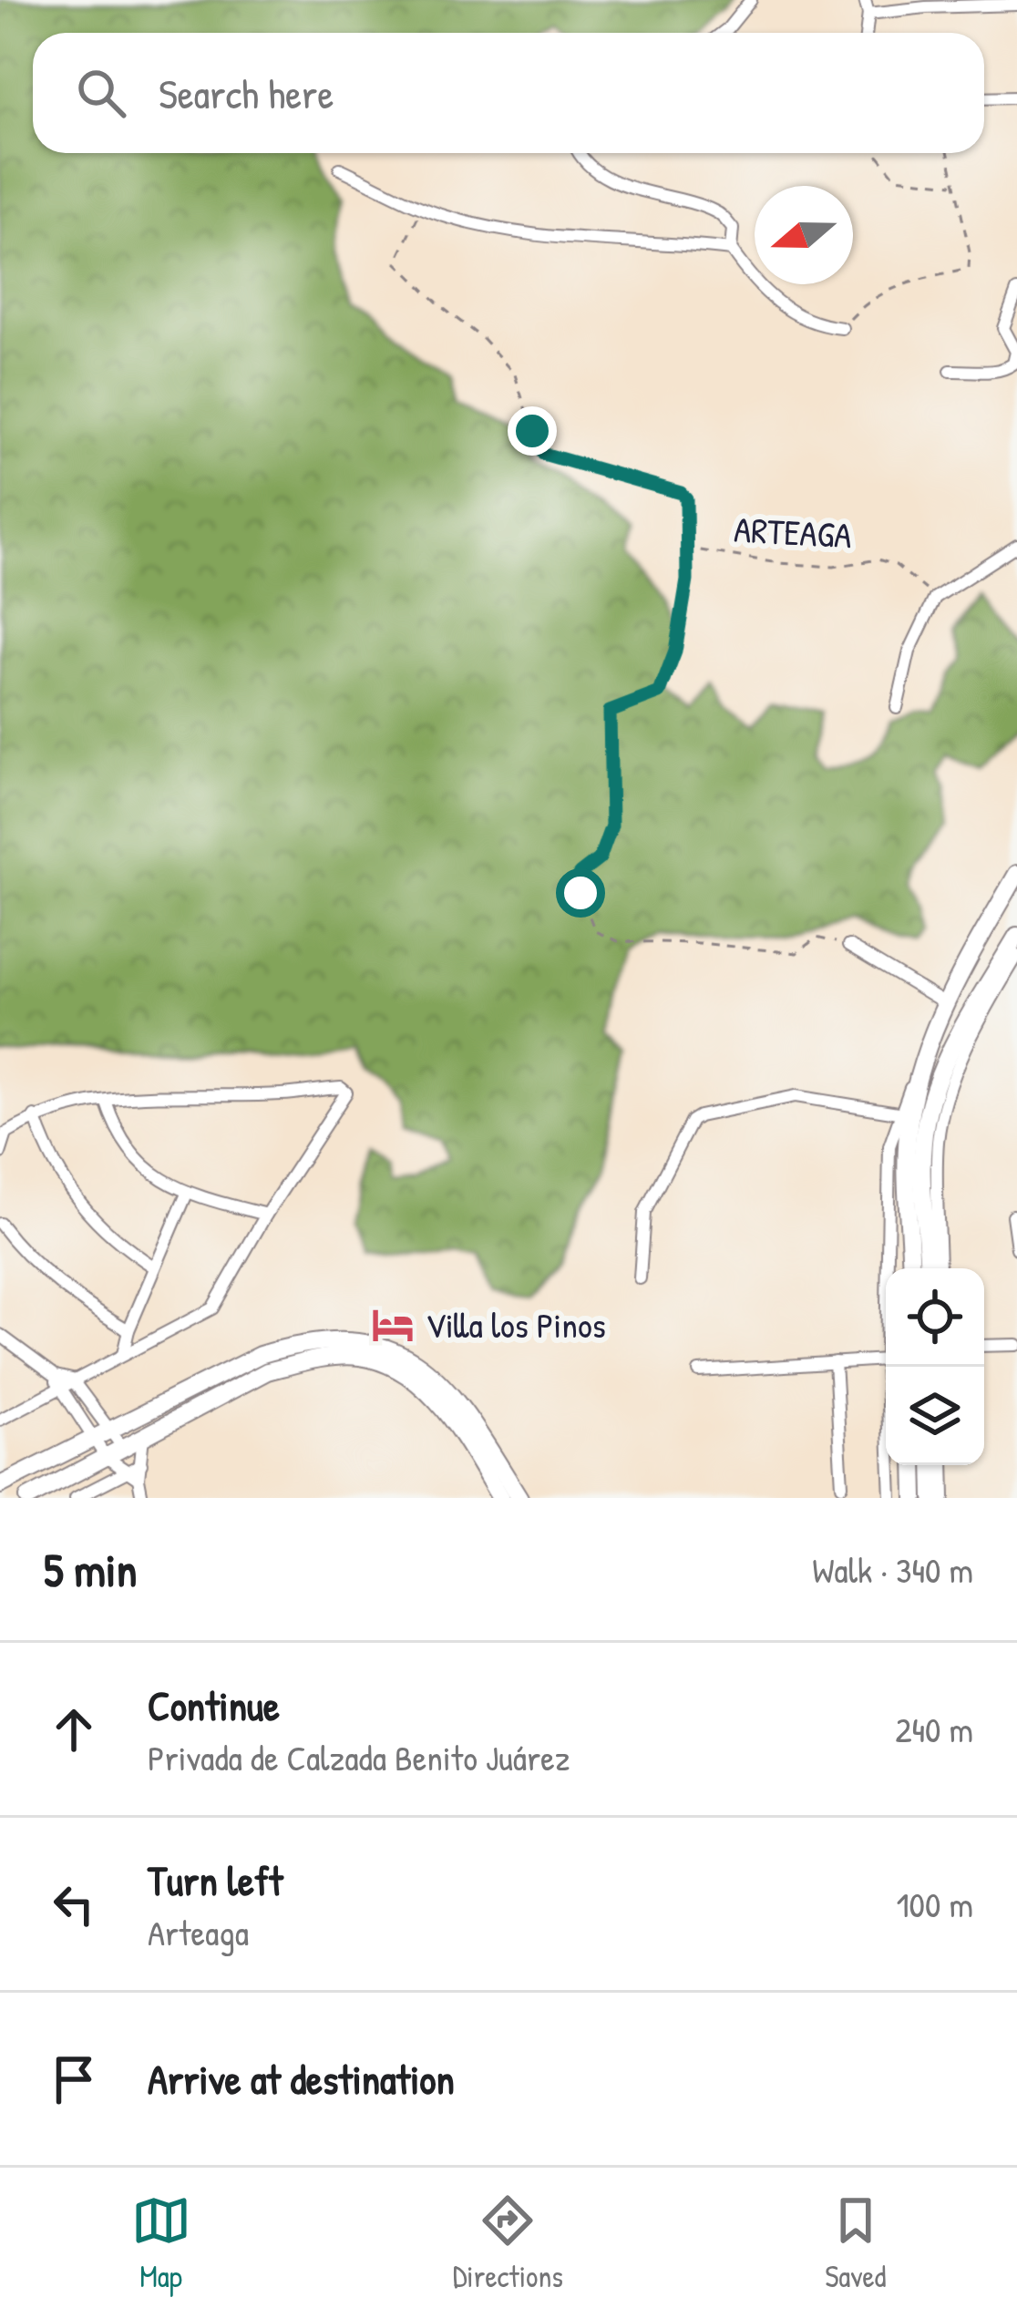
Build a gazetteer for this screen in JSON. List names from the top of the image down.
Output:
{
  "streets": {
    "path": ["ARTEAGA"]
  },
  "places": {
    "hotel": ["Villa los Pinos"]
  },
  "north": "left",
  "page": {
    "search": "Search here",
    "heading": ["5 min", "Walk · 340 m"],
    "list": [
      ["Continue", "Privada de Calzada Benito Juárez", "240 m"],
      ["Turn left", "Arteaga", "100 m"],
      "Arrive at destination"
    ],
    "nav": ["Map", "Directions", "Saved"]
  }
}
